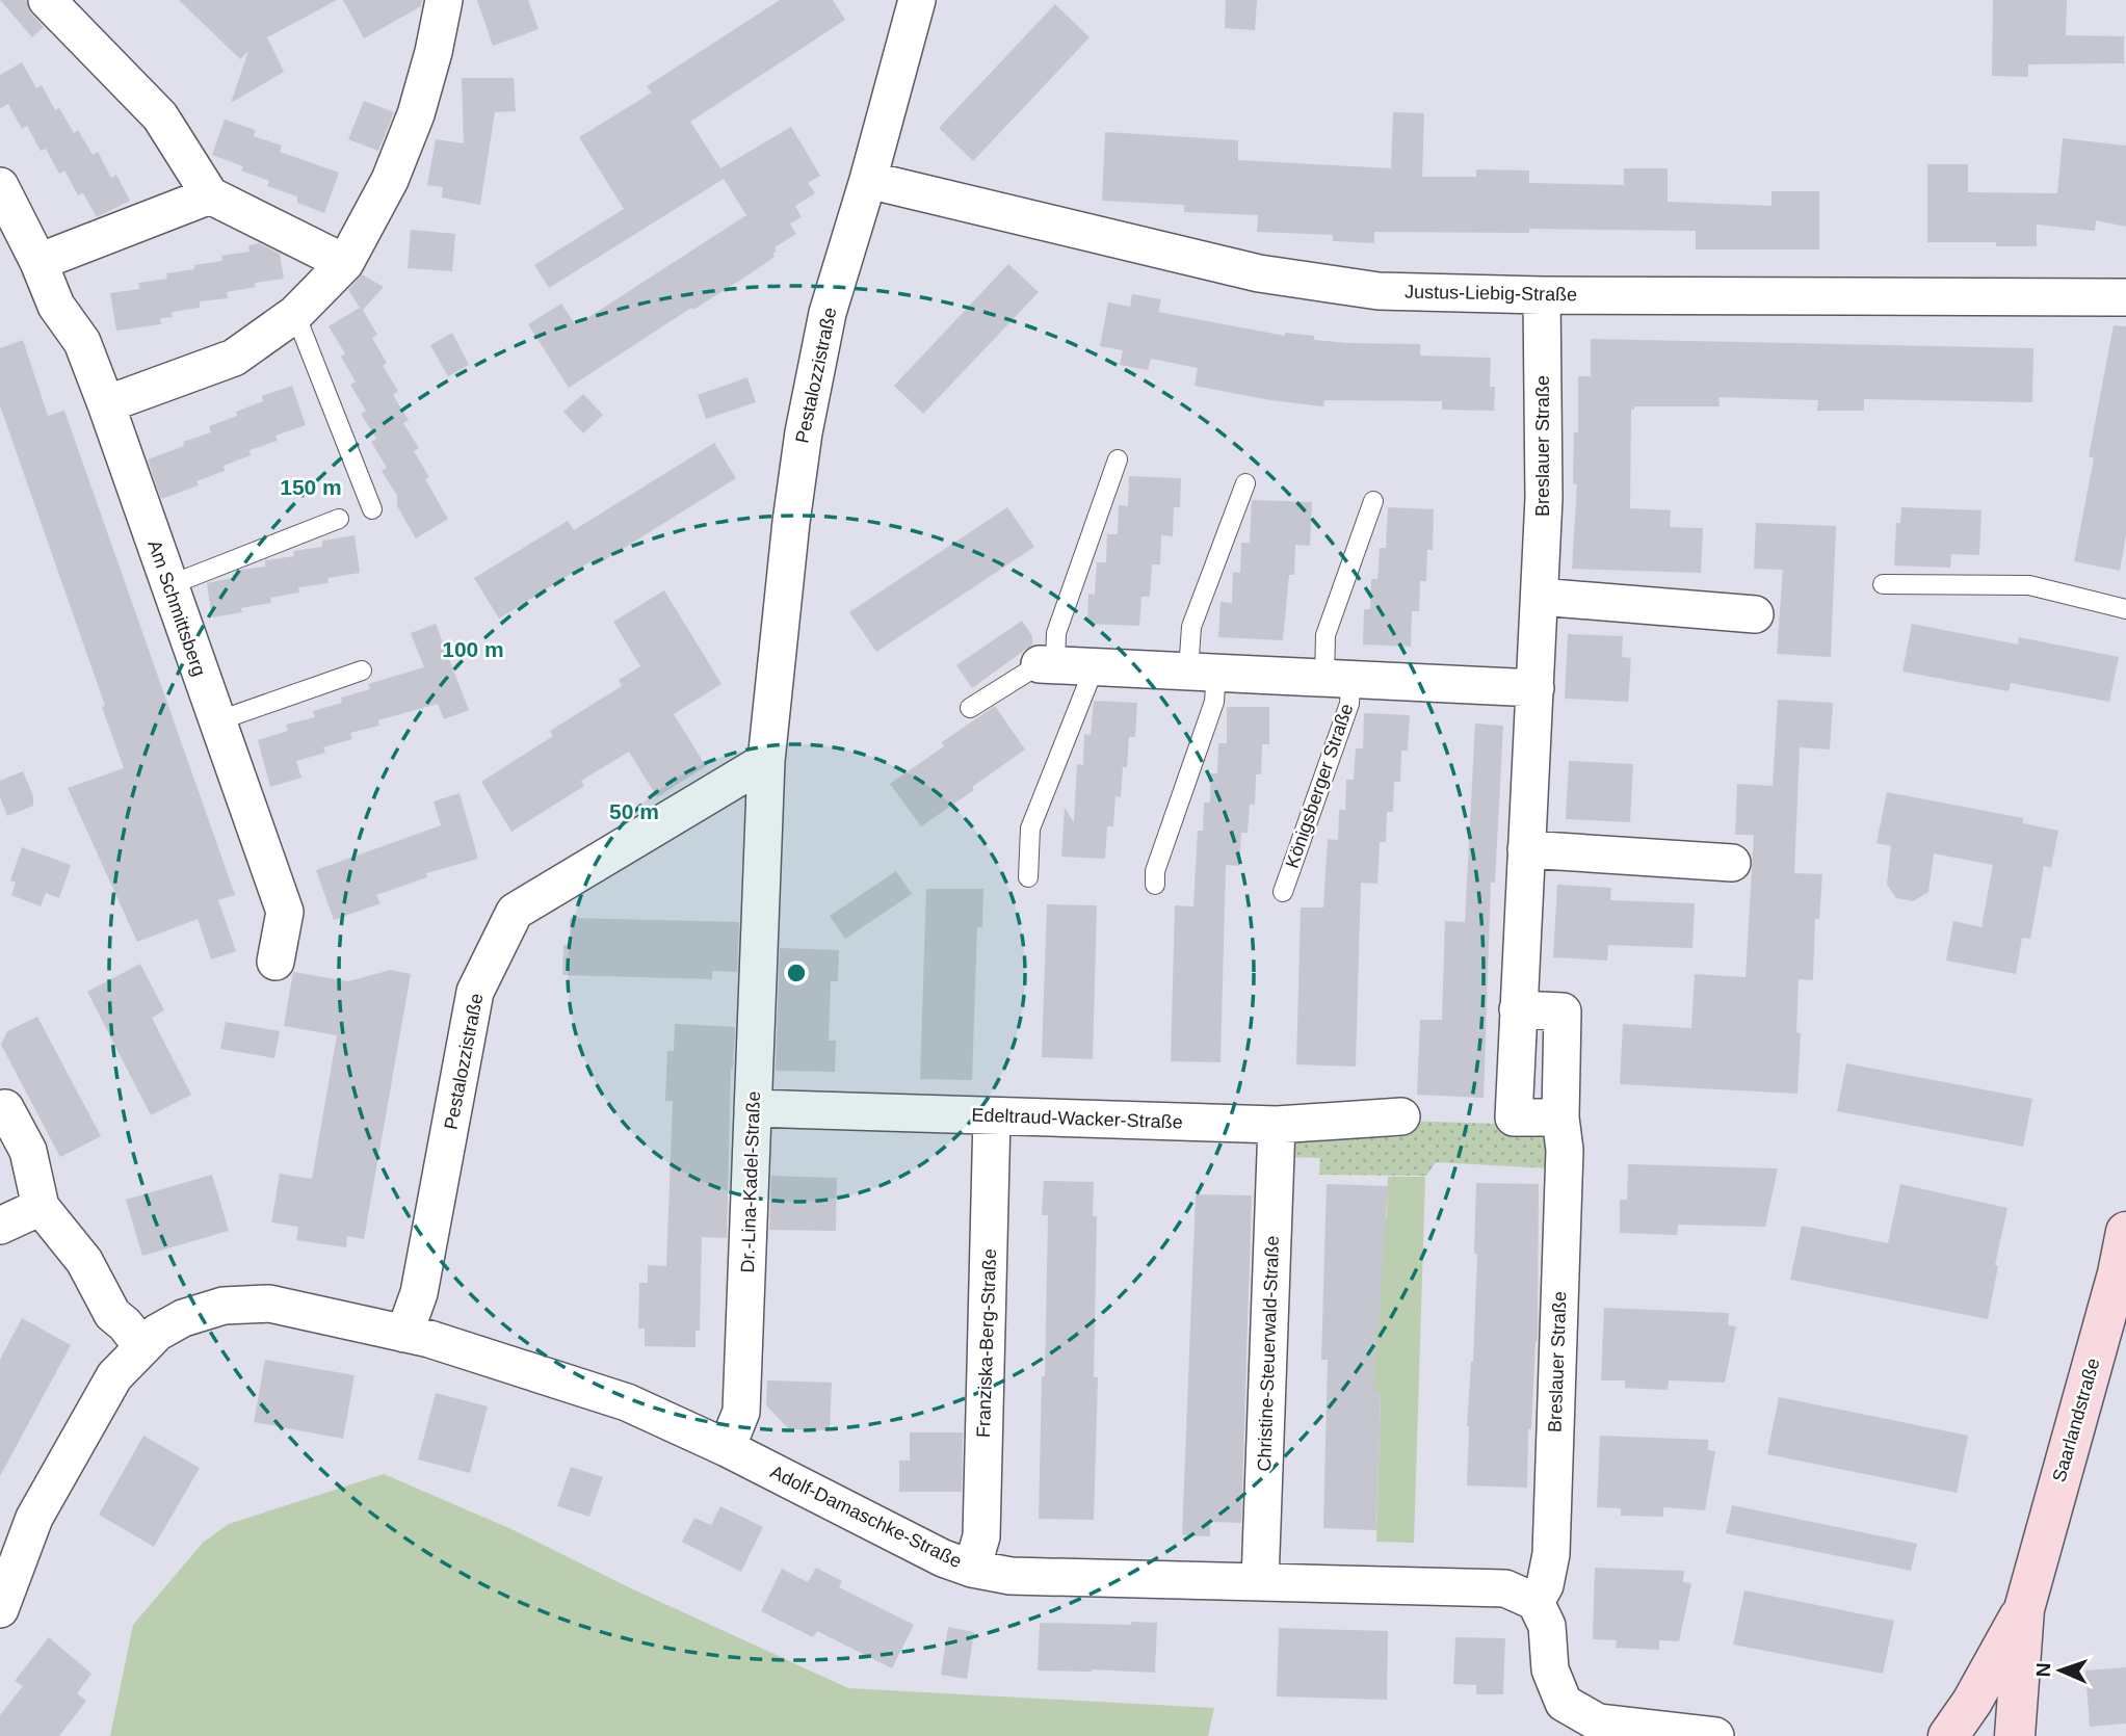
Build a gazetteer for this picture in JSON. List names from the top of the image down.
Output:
{
  "streets": {
    "street": [
      "Justus-Liebig-Straße",
      "Pestalozzistraße",
      "Breslauer Straße",
      "Am Schmittsberg",
      "Königsberger Straße",
      "Edeltraud-Wacker-Straße",
      "Dr.-Lina-Kadel-Straße",
      "Franziska-Berg-Straße",
      "Christine-Steuerwald-Straße",
      "Saarlandstraße",
      "Adolf-Damaschke-Straße"
    ]
  },
  "crossings": [
    ["Justus-Liebig-Straße", "Pestalozzistraße"],
    ["Justus-Liebig-Straße", "Breslauer Straße"],
    ["Pestalozzistraße", "Dr.-Lina-Kadel-Straße"],
    ["Pestalozzistraße", "Adolf-Damaschke-Straße"],
    ["Breslauer Straße", "Königsberger Straße"],
    ["Breslauer Straße", "Adolf-Damaschke-Straße"],
    ["Edeltraud-Wacker-Straße", "Dr.-Lina-Kadel-Straße"],
    ["Edeltraud-Wacker-Straße", "Franziska-Berg-Straße"],
    ["Edeltraud-Wacker-Straße", "Christine-Steuerwald-Straße"],
    ["Dr.-Lina-Kadel-Straße", "Adolf-Damaschke-Straße"],
    ["Franziska-Berg-Straße", "Adolf-Damaschke-Straße"],
    ["Christine-Steuerwald-Straße", "Adolf-Damaschke-Straße"]
  ],
  "north": "left",
  "rings": ["150 m", "100 m", "50 m"]
}
